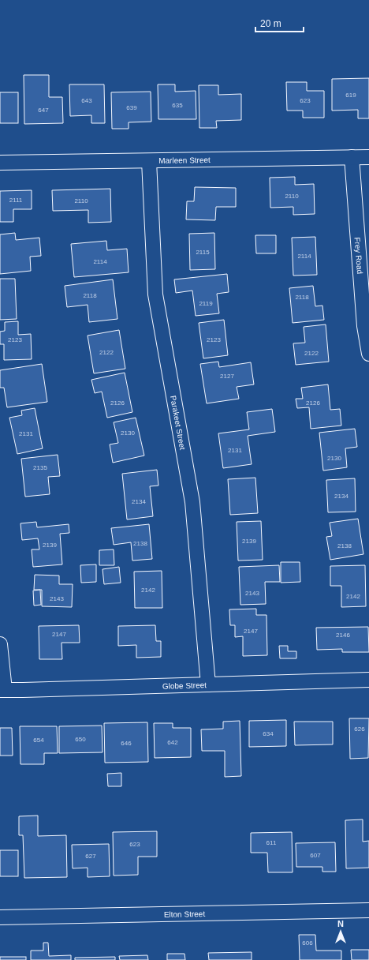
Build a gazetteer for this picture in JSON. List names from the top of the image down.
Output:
{
  "streets": {
    "street": [
      "Marleen Street",
      "Frey Road",
      "Parakeet Street",
      "Globe Street",
      "Elton Street"
    ]
  },
  "crossings": [
    ["Marleen Street", "Frey Road"],
    ["Marleen Street", "Parakeet Street"],
    ["Parakeet Street", "Globe Street"]
  ],
  "house_numbers": [
    "619",
    "643",
    "623",
    "635",
    "639",
    "647",
    "2110",
    "2111",
    "2110",
    "2115",
    "2114",
    "2114",
    "2118",
    "2118",
    "2119",
    "2123",
    "2123",
    "2122",
    "2122",
    "2127",
    "2126",
    "2126",
    "2130",
    "2131",
    "2131",
    "2130",
    "2135",
    "2134",
    "2134",
    "2139",
    "2138",
    "2139",
    "2138",
    "2142",
    "2143",
    "2142",
    "2143",
    "2147",
    "2147",
    "2146",
    "626",
    "634",
    "650",
    "654",
    "642",
    "646",
    "611",
    "623",
    "607",
    "627",
    "606"
  ],
  "scale_bar": "20 m",
  "north": "top"
}
